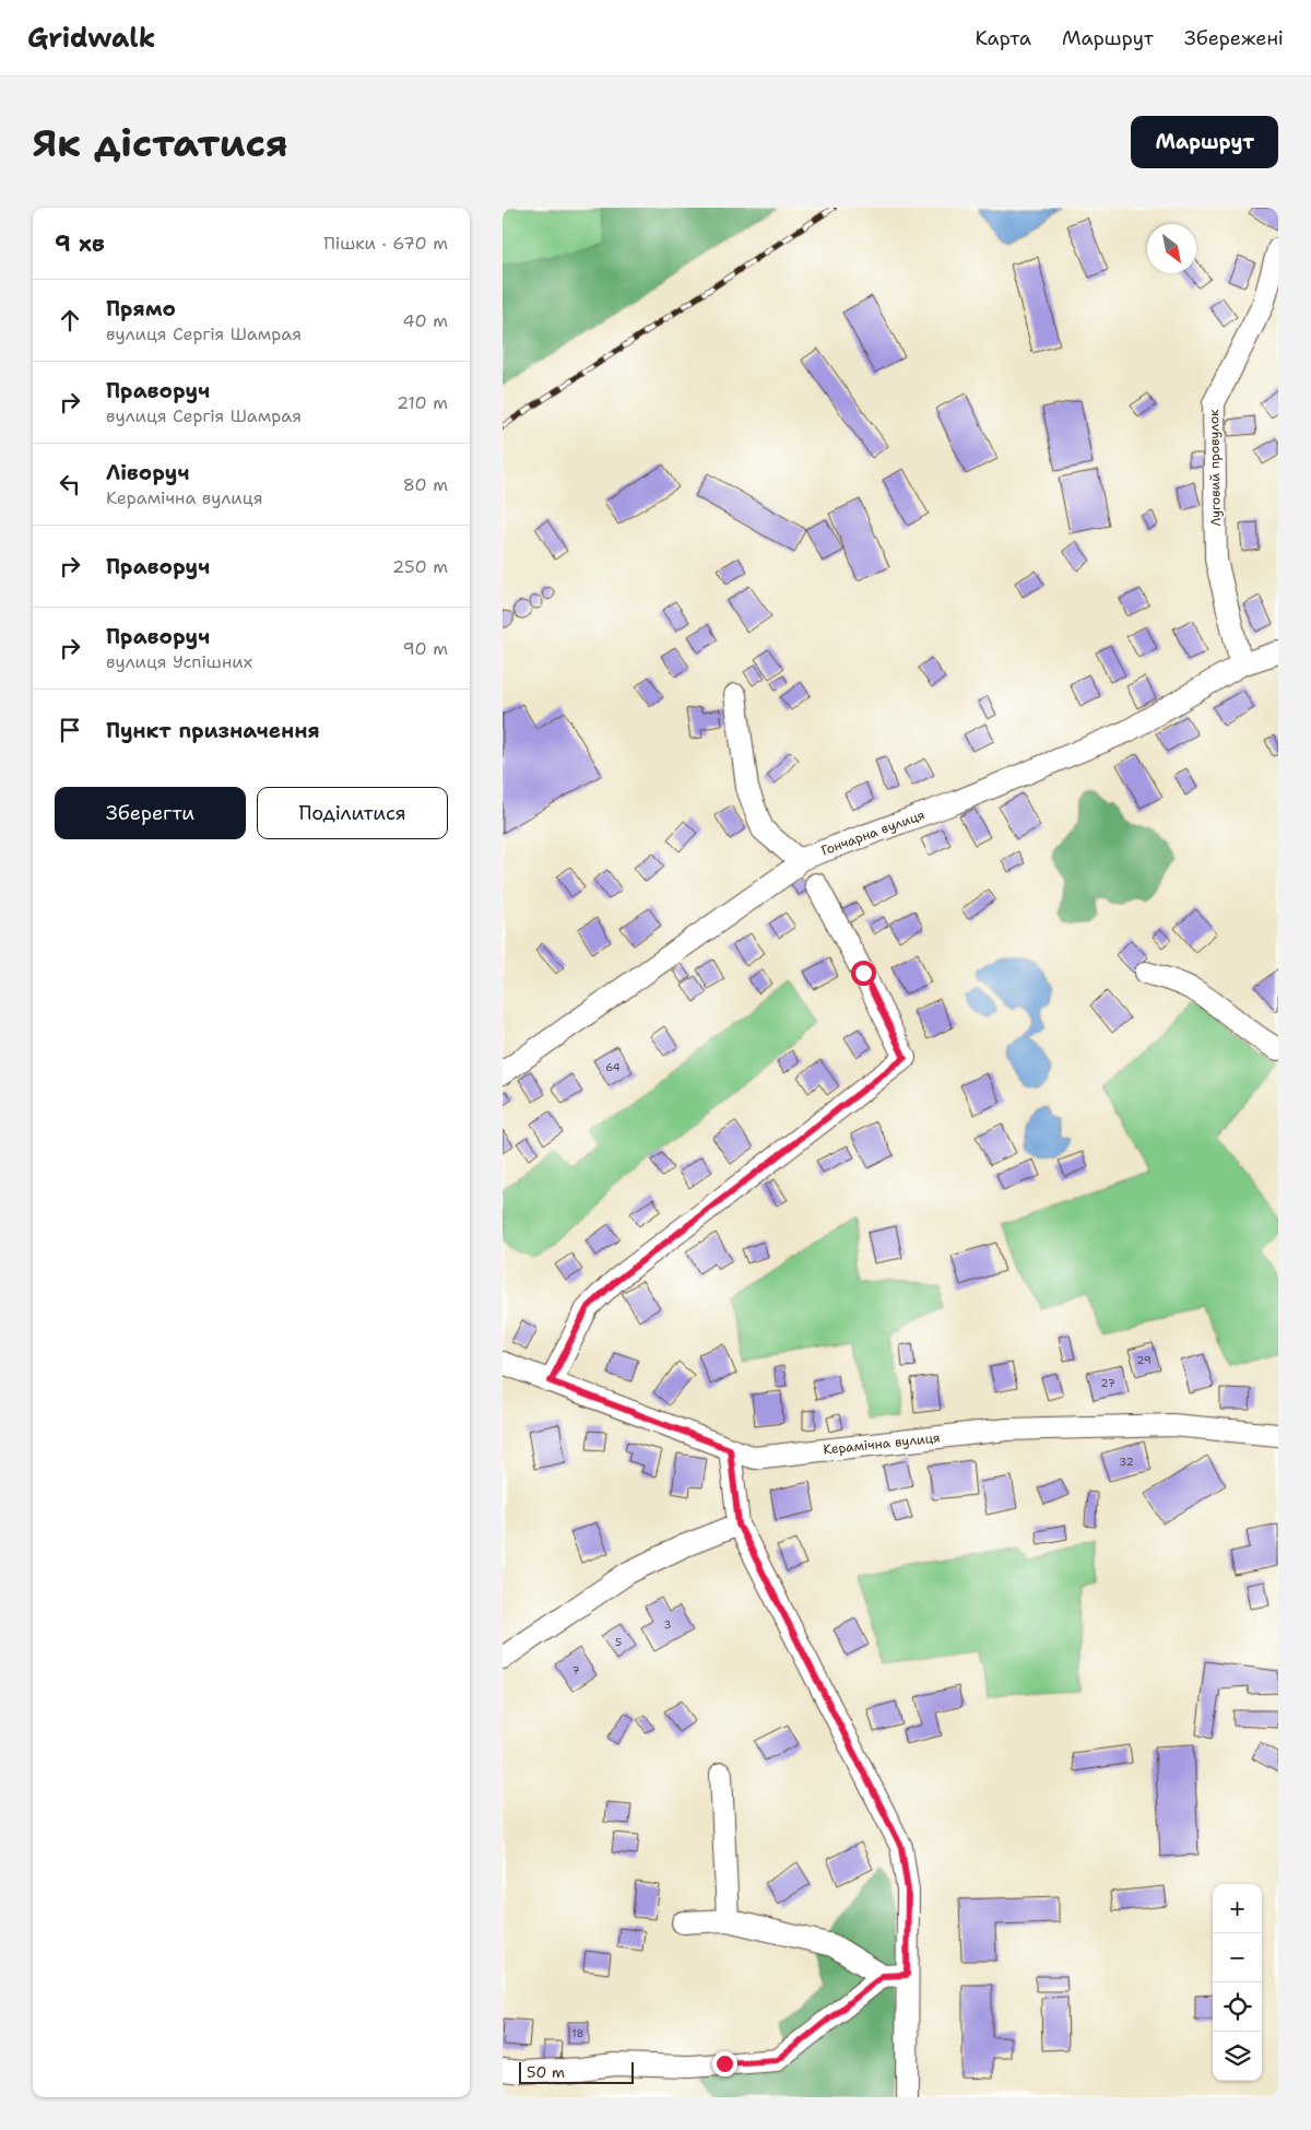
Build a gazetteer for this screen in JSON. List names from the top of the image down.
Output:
{
  "streets": {
    "street": ["Луговий провулок", "Гончарна вулиця", "Керамічна вулиця"]
  },
  "crossings": [
    ["Луговий провулок", "Гончарна вулиця"]
  ],
  "house_numbers": [
    "64",
    "29",
    "27",
    "32",
    "3",
    "5",
    "7",
    "18"
  ],
  "scale_bar": "50 m",
  "north": "bottom right",
  "page": {
    "header": "Gridwalk",
    "nav": ["Карта", "Маршрут", "Збережені"],
    "buttons": [
      "Маршрут",
      ["Зберегти", "Поділитися"]
    ],
    "title": "Як дістатися",
    "heading": ["9 хв", "Пішки · 670 m"],
    "list": [
      ["Прямо", "вулиця Сергія Шамрая", "40 m"],
      ["Праворуч", "вулиця Сергія Шамрая", "210 m"],
      ["Ліворуч", "Керамічна вулиця", "80 m"],
      ["Праворуч", "250 m"],
      ["Праворуч", "вулиця Успішних", "90 m"],
      "Пункт призначення"
    ],
    "map_buttons": ["+", "−"],
    "scale": "50 m"
  }
}
